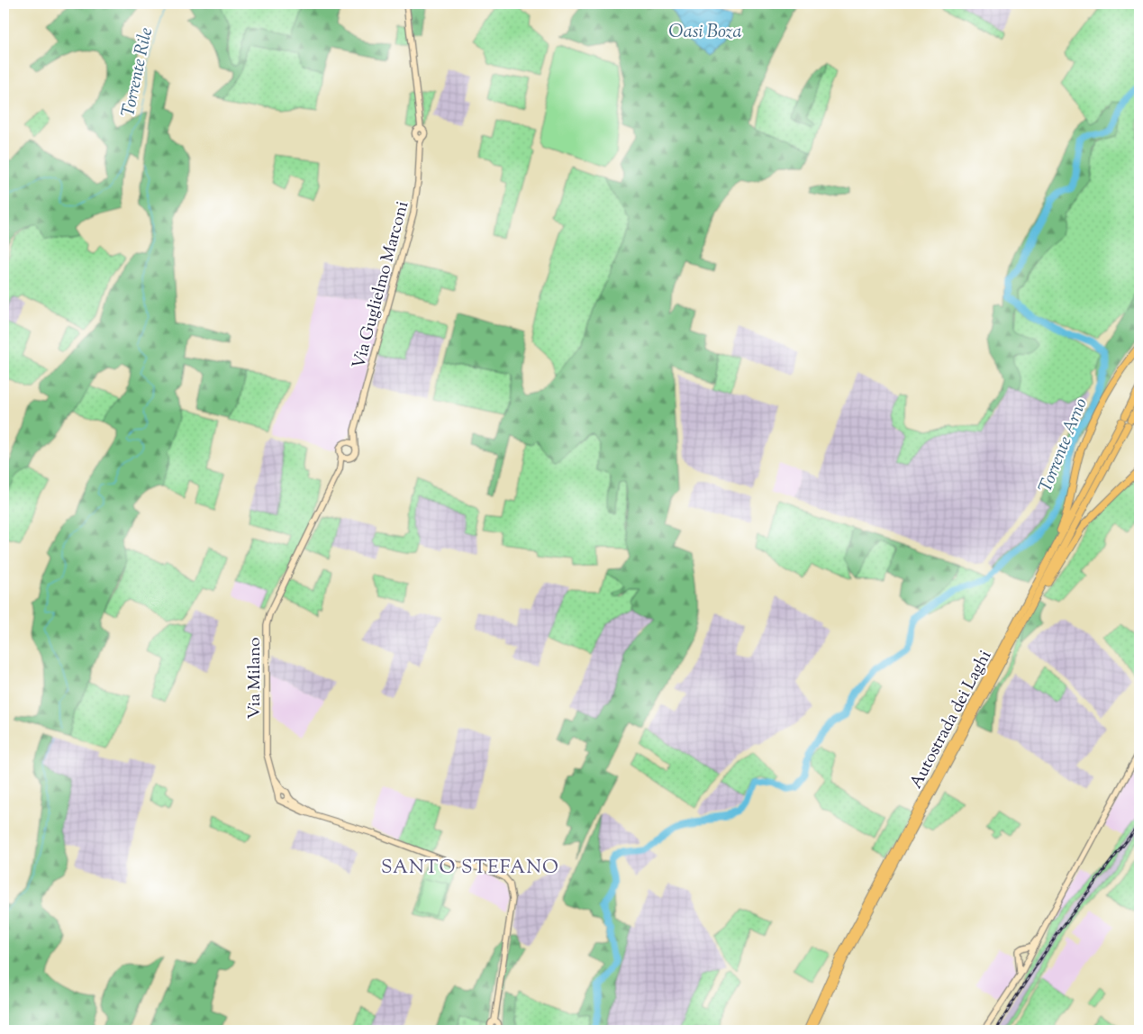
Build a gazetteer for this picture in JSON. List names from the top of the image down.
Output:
{
  "streets": {
    "highway": ["Autostrada dei Laghi"],
    "street": ["Via Guglielmo Marconi", "Via Milano"]
  },
  "districts": ["SANTO STEFANO"],
  "water": ["Oasi Boza", "Torrente Rile", "Torrente Arno"]
}
